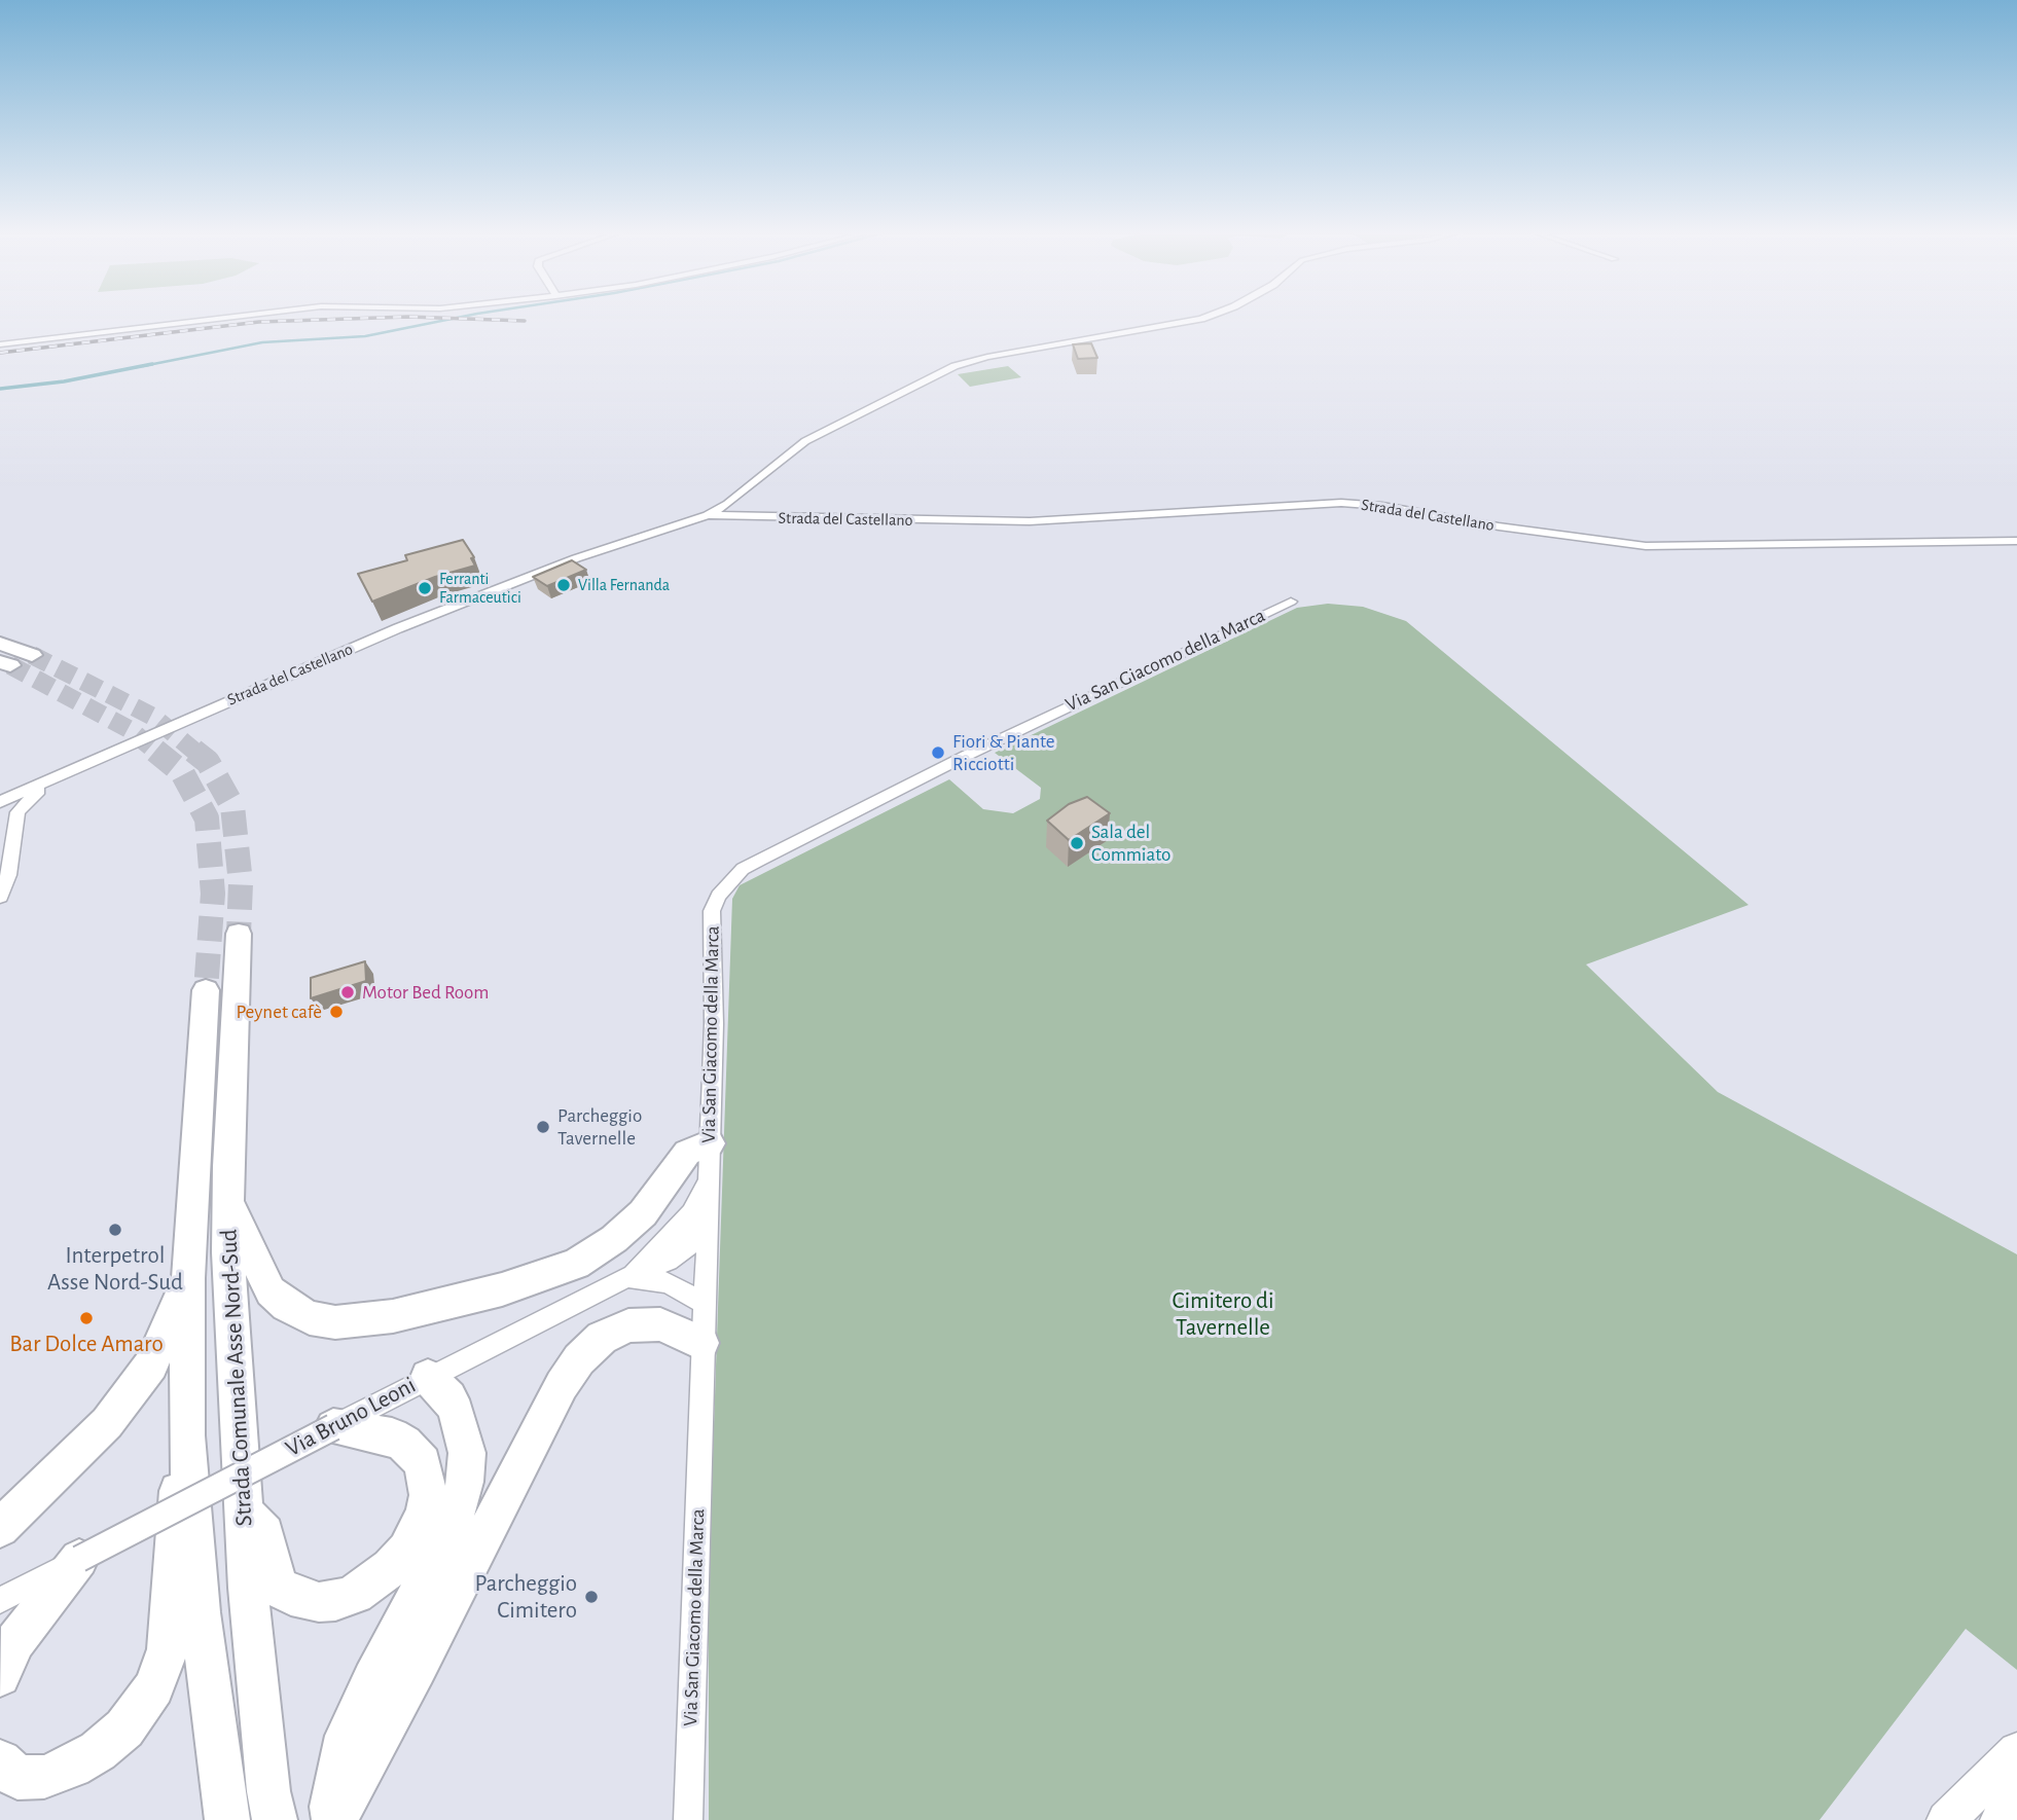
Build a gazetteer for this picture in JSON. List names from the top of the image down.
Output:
{
  "streets": {
    "highway": ["Strada Comunale Asse Nord-Sud"],
    "street": ["Strada del Castellano", "Via San Giacomo della Marca", "Via Bruno Leoni"]
  },
  "crossings": [
    ["Via San Giacomo della Marca", "Via Bruno Leoni"]
  ],
  "parks": ["Cimitero di Tavernelle"],
  "places": [
    "Villa Fernanda",
    "Ferranti Farmaceutici",
    "Fiori & Piante Ricciotti",
    "Sala del Commiato",
    "Motor Bed Room",
    "Peynet cafè",
    "Parcheggio Tavernelle",
    "Interpetrol Asse Nord-Sud",
    "Bar Dolce Amaro",
    "Parcheggio Cimitero"
  ]
}
